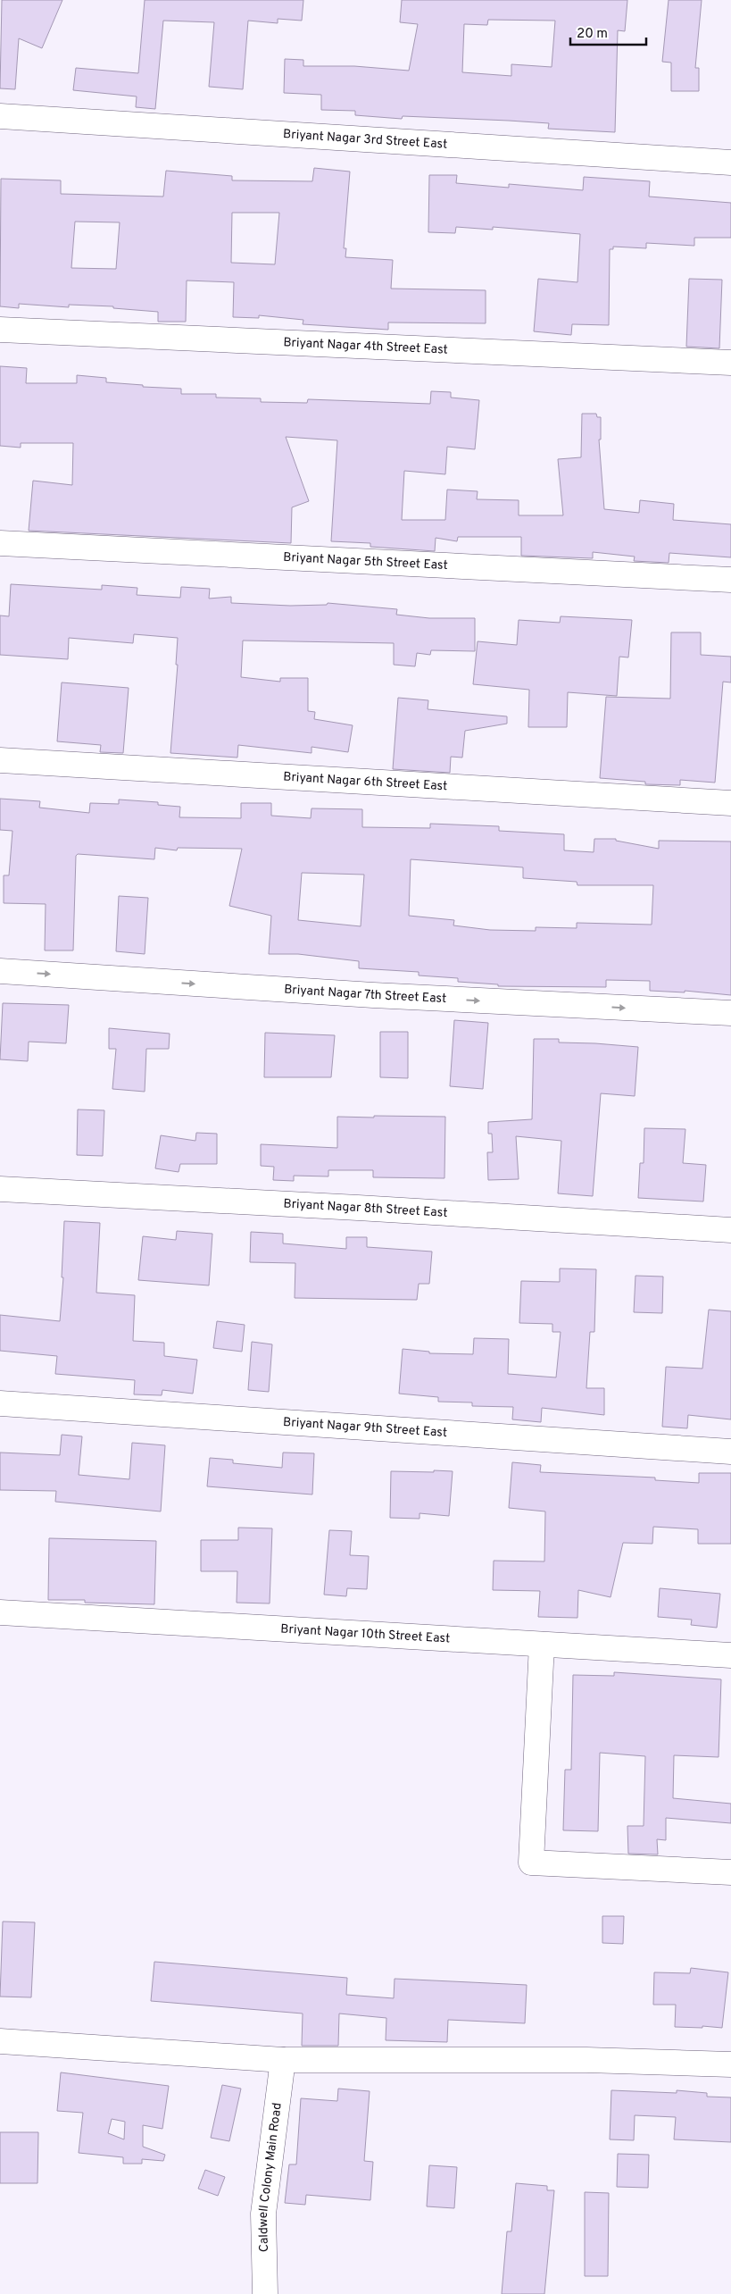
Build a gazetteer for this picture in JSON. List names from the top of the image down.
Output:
{
  "streets": {
    "street": [
      "Briyant Nagar 3rd Street East",
      "Briyant Nagar 4th Street East",
      "Briyant Nagar 5th Street East",
      "Briyant Nagar 6th Street East",
      "Briyant Nagar 7th Street East",
      "Briyant Nagar 8th Street East",
      "Briyant Nagar 9th Street East",
      "Briyant Nagar 10th Street East",
      "Caldwell Colony Main Road"
    ]
  },
  "one_way": ["Briyant Nagar 7th Street East"],
  "scale_bar": "20 m"
}
